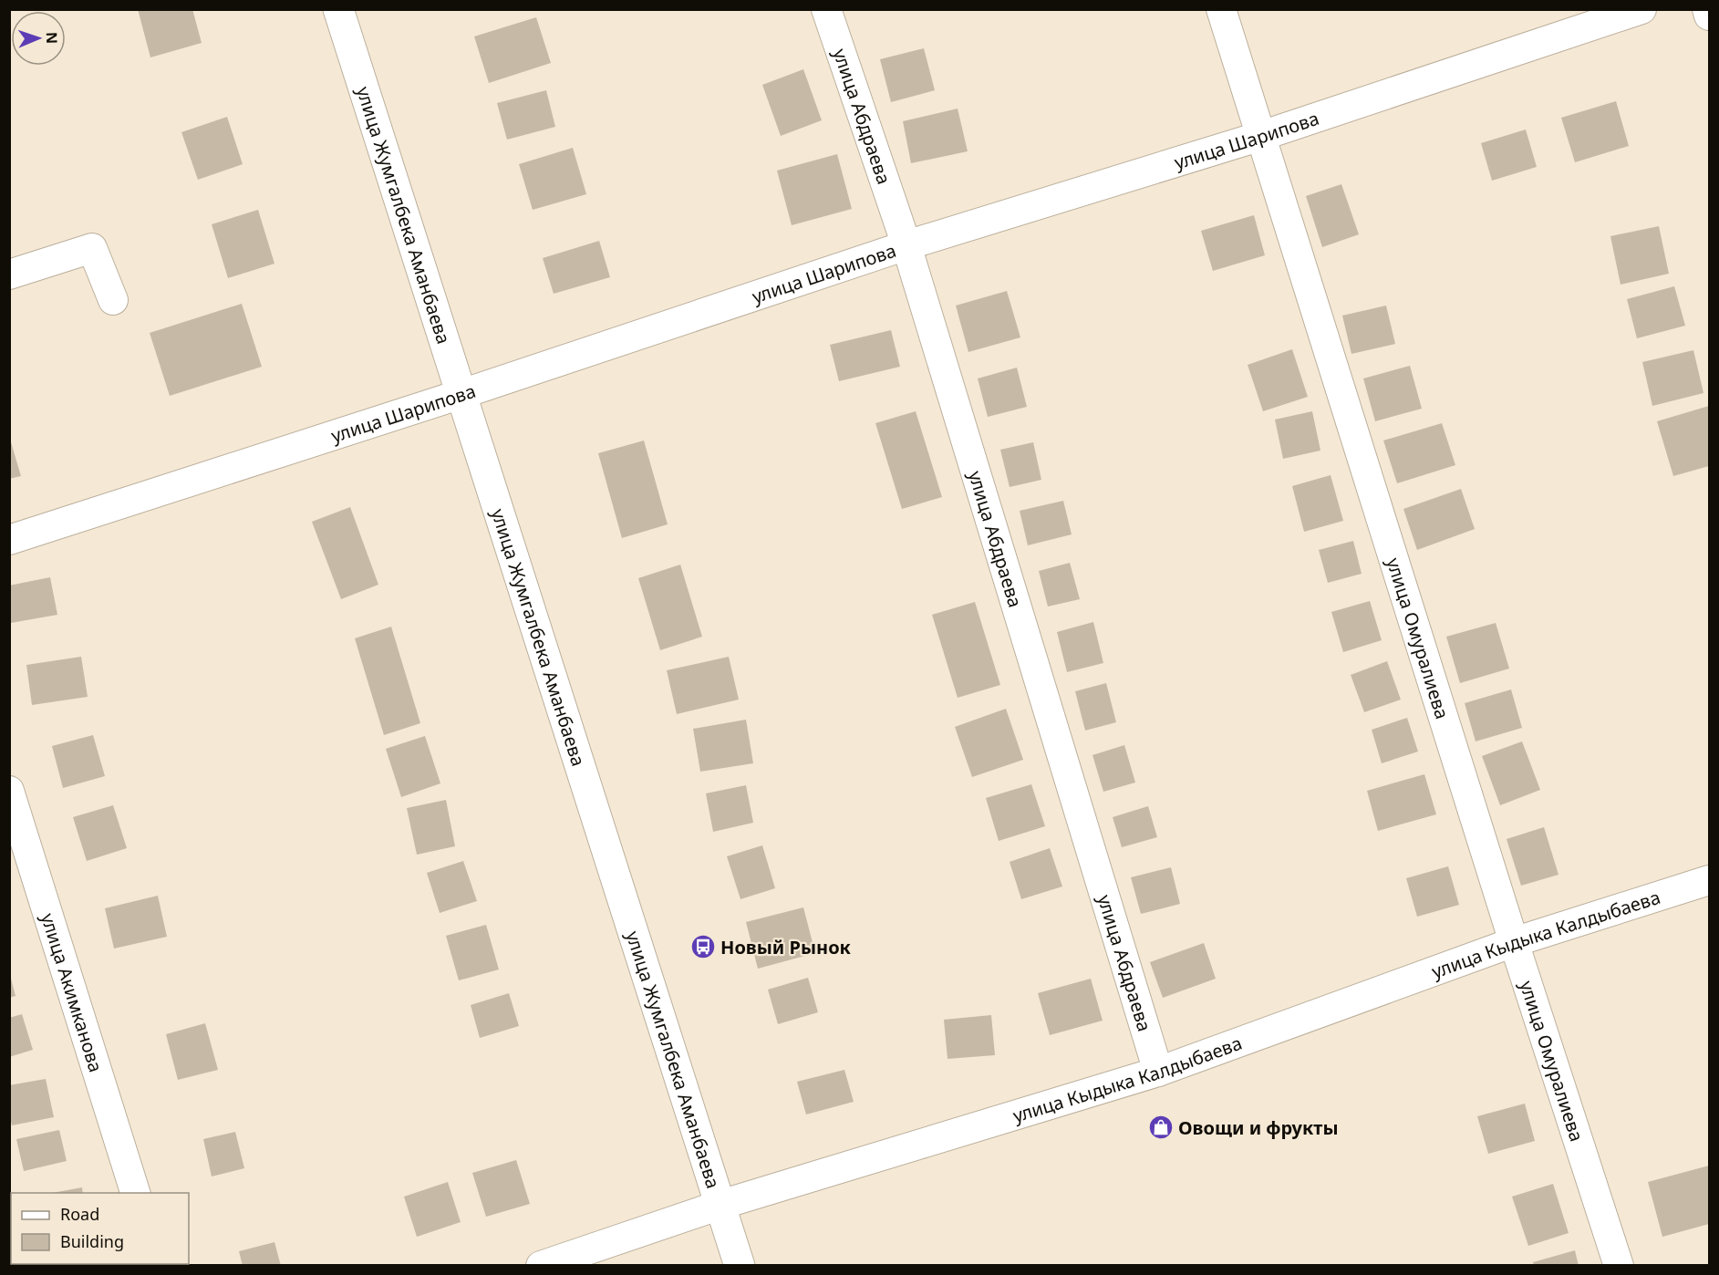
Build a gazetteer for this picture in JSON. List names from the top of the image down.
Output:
{
  "streets": {
    "main road": ["улица Жумгалбека Аманбаева"],
    "street": [
      "улица Абдраева",
      "улица Шарипова",
      "улица Омуралиева",
      "улица Кыдыка Калдыбаева",
      "улица Акимканова"
    ]
  },
  "crossings": [
    ["улица Абдраева", "улица Шарипова"],
    ["улица Абдраева", "улица Кыдыка Калдыбаева"],
    ["улица Шарипова", "улица Жумгалбека Аманбаева"],
    ["улица Шарипова", "улица Омуралиева"],
    ["улица Жумгалбека Аманбаева", "улица Кыдыка Калдыбаева"],
    ["улица Омуралиева", "улица Кыдыка Калдыбаева"]
  ],
  "places": {
    "bus stop": ["Новый Рынок"],
    "shop": ["Овощи и фрукты"]
  },
  "legend": ["Road", "Building"],
  "north": "right"
}
